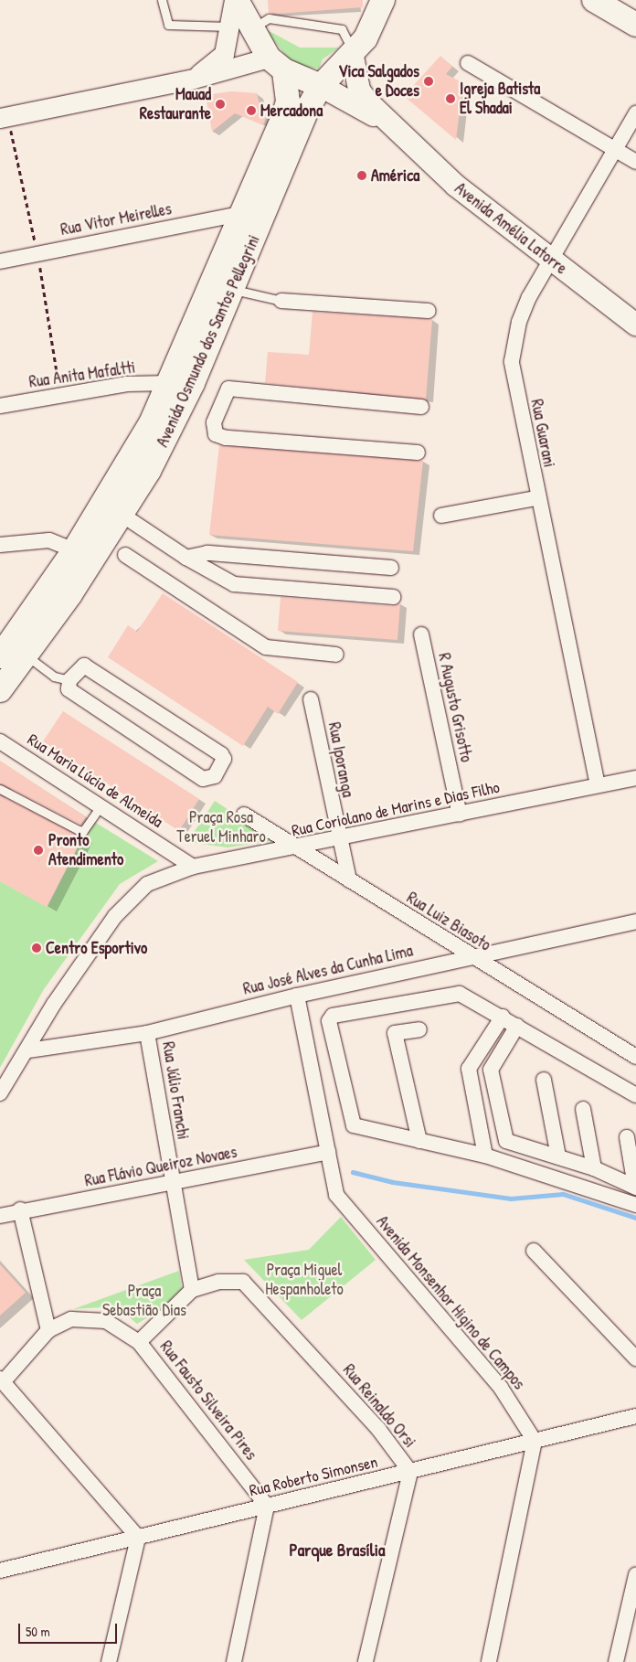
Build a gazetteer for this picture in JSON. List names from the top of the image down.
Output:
{
  "streets": {
    "main road": ["Avenida Amélia Latorre", "Avenida Osmundo dos Santos Pellegrini"],
    "street": [
      "Rua Vitor Meirelles",
      "Rua Anita Mafaltti",
      "Rua Guarani",
      "R Augusto Grisotto",
      "Rua Iporanga",
      "Rua Maria Lúcia de Almeida",
      "Rua Coriolano de Marins e Dias Filho",
      "Rua Luiz Biasoto",
      "Rua José Alves da Cunha Lima",
      "Rua Júlio Franchi",
      "Rua Flávio Queiroz Novaes",
      "Avenida Monsenhor Higino de Campos",
      "Rua Fausto Silveira Pires",
      "Rua Reinaldo Orsi",
      "Rua Roberto Simonsen"
    ]
  },
  "crossings": [
    ["Rua Vitor Meirelles", "Avenida Osmundo dos Santos Pellegrini"],
    ["Avenida Amélia Latorre", "Avenida Osmundo dos Santos Pellegrini"],
    ["Avenida Amélia Latorre", "Rua Guarani"],
    ["Avenida Osmundo dos Santos Pellegrini", "Rua Anita Mafaltti"],
    ["Rua Guarani", "Rua Coriolano de Marins e Dias Filho"],
    ["R Augusto Grisotto", "Rua Coriolano de Marins e Dias Filho"],
    ["Rua Iporanga", "Rua Coriolano de Marins e Dias Filho"],
    ["Rua Iporanga", "Rua Luiz Biasoto"],
    ["Rua Maria Lúcia de Almeida", "Rua Coriolano de Marins e Dias Filho"],
    ["Rua Coriolano de Marins e Dias Filho", "Rua Luiz Biasoto"],
    ["Rua Coriolano de Marins e Dias Filho", "Rua José Alves da Cunha Lima"],
    ["Rua Luiz Biasoto", "Rua José Alves da Cunha Lima"],
    ["Rua José Alves da Cunha Lima", "Rua Júlio Franchi"],
    ["Rua José Alves da Cunha Lima", "Avenida Monsenhor Higino de Campos"],
    ["Rua Júlio Franchi", "Rua Flávio Queiroz Novaes"],
    ["Rua Júlio Franchi", "Rua Reinaldo Orsi"],
    ["Rua Flávio Queiroz Novaes", "Avenida Monsenhor Higino de Campos"],
    ["Avenida Monsenhor Higino de Campos", "Rua Roberto Simonsen"],
    ["Rua Fausto Silveira Pires", "Rua Roberto Simonsen"],
    ["Rua Reinaldo Orsi", "Rua Roberto Simonsen"]
  ],
  "districts": ["Parque Brasília"],
  "parks": ["Praça Rosa Teruel Minharo", "Praça Miguel Hespanholeto", "Praça Sebastião Dias"],
  "places": [
    "Vica Salgados e Doces",
    "Igreja Batista El Shadai",
    "Mauad Restaurante",
    "Mercadona",
    "América",
    "Pronto Atendimento",
    "Centro Esportivo"
  ],
  "scale_bar": "50 m"
}
